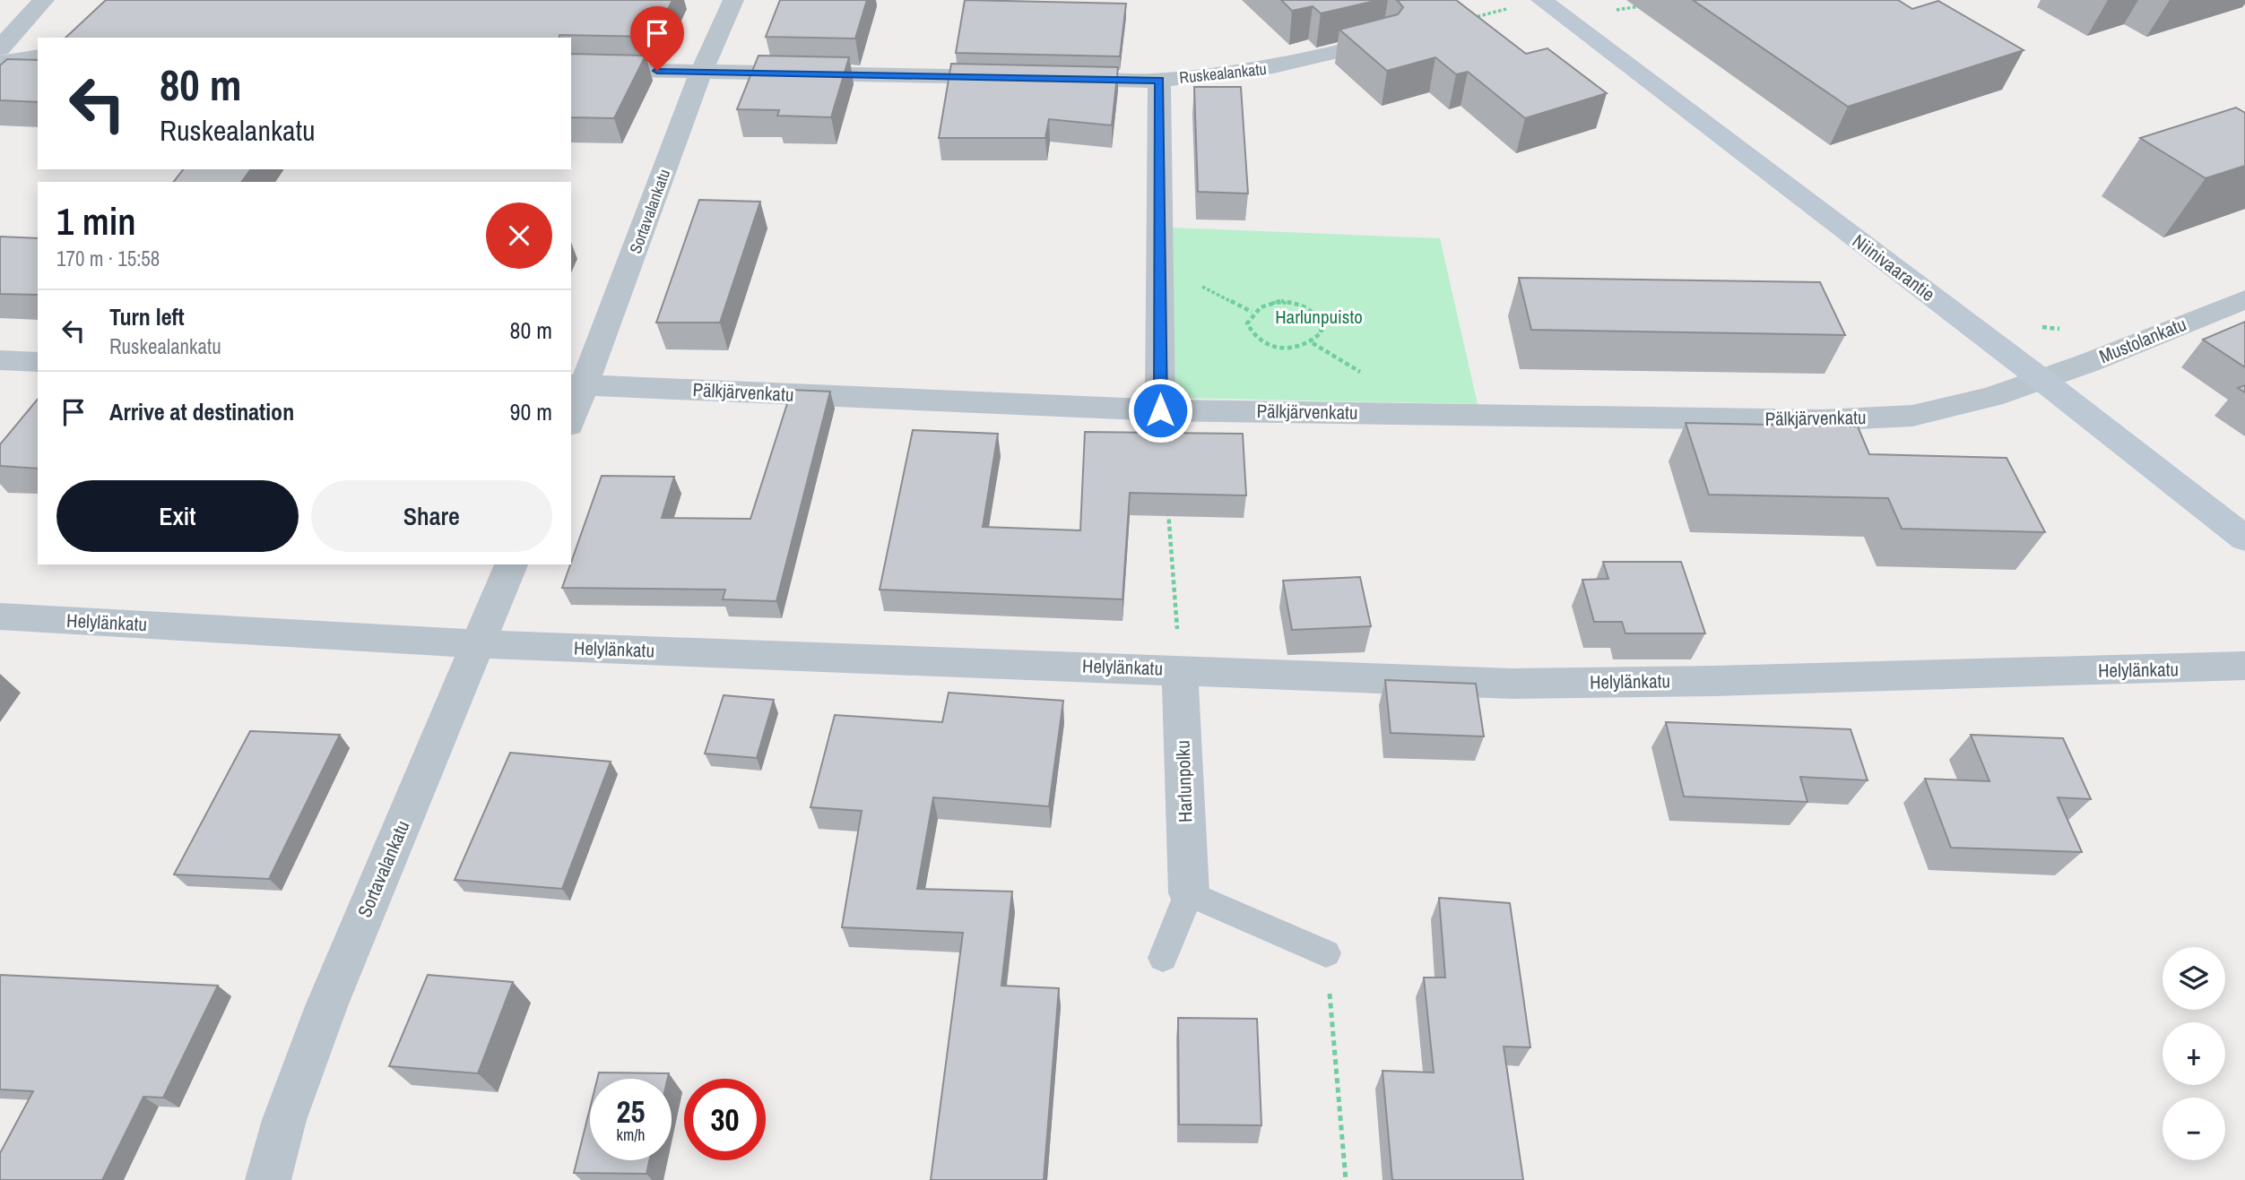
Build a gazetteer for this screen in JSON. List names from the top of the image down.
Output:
{
  "streets": {
    "main road": ["Niinivaarantie"],
    "street": [
      "Ruskealankatu",
      "Sortavalankatu",
      "Mustolankatu",
      "Pälkjärvenkatu",
      "Helylänkatu",
      "Harlunpolku"
    ]
  },
  "crossings": [
    ["Sortavalankatu", "Pälkjärvenkatu"],
    ["Sortavalankatu", "Helylänkatu"],
    ["Niinivaarantie", "Mustolankatu"],
    ["Niinivaarantie", "Pälkjärvenkatu"],
    ["Mustolankatu", "Pälkjärvenkatu"],
    ["Helylänkatu", "Harlunpolku"]
  ],
  "parks": ["Harlunpuisto"],
  "page": {
    "turn": ["80 m", "Ruskealankatu"],
    "heading": ["1 min", "170 m · 15:58"],
    "list": [
      {
        "name": "Turn left",
        "note": "Ruskealankatu",
        "value": "80 m"
      },
      {
        "name": "Arrive at destination",
        "value": "90 m"
      }
    ],
    "buttons": ["Exit", "Share"],
    "map_buttons": ["+", "−"],
    "speed": "25 km/h",
    "limit": "30"
  }
}
